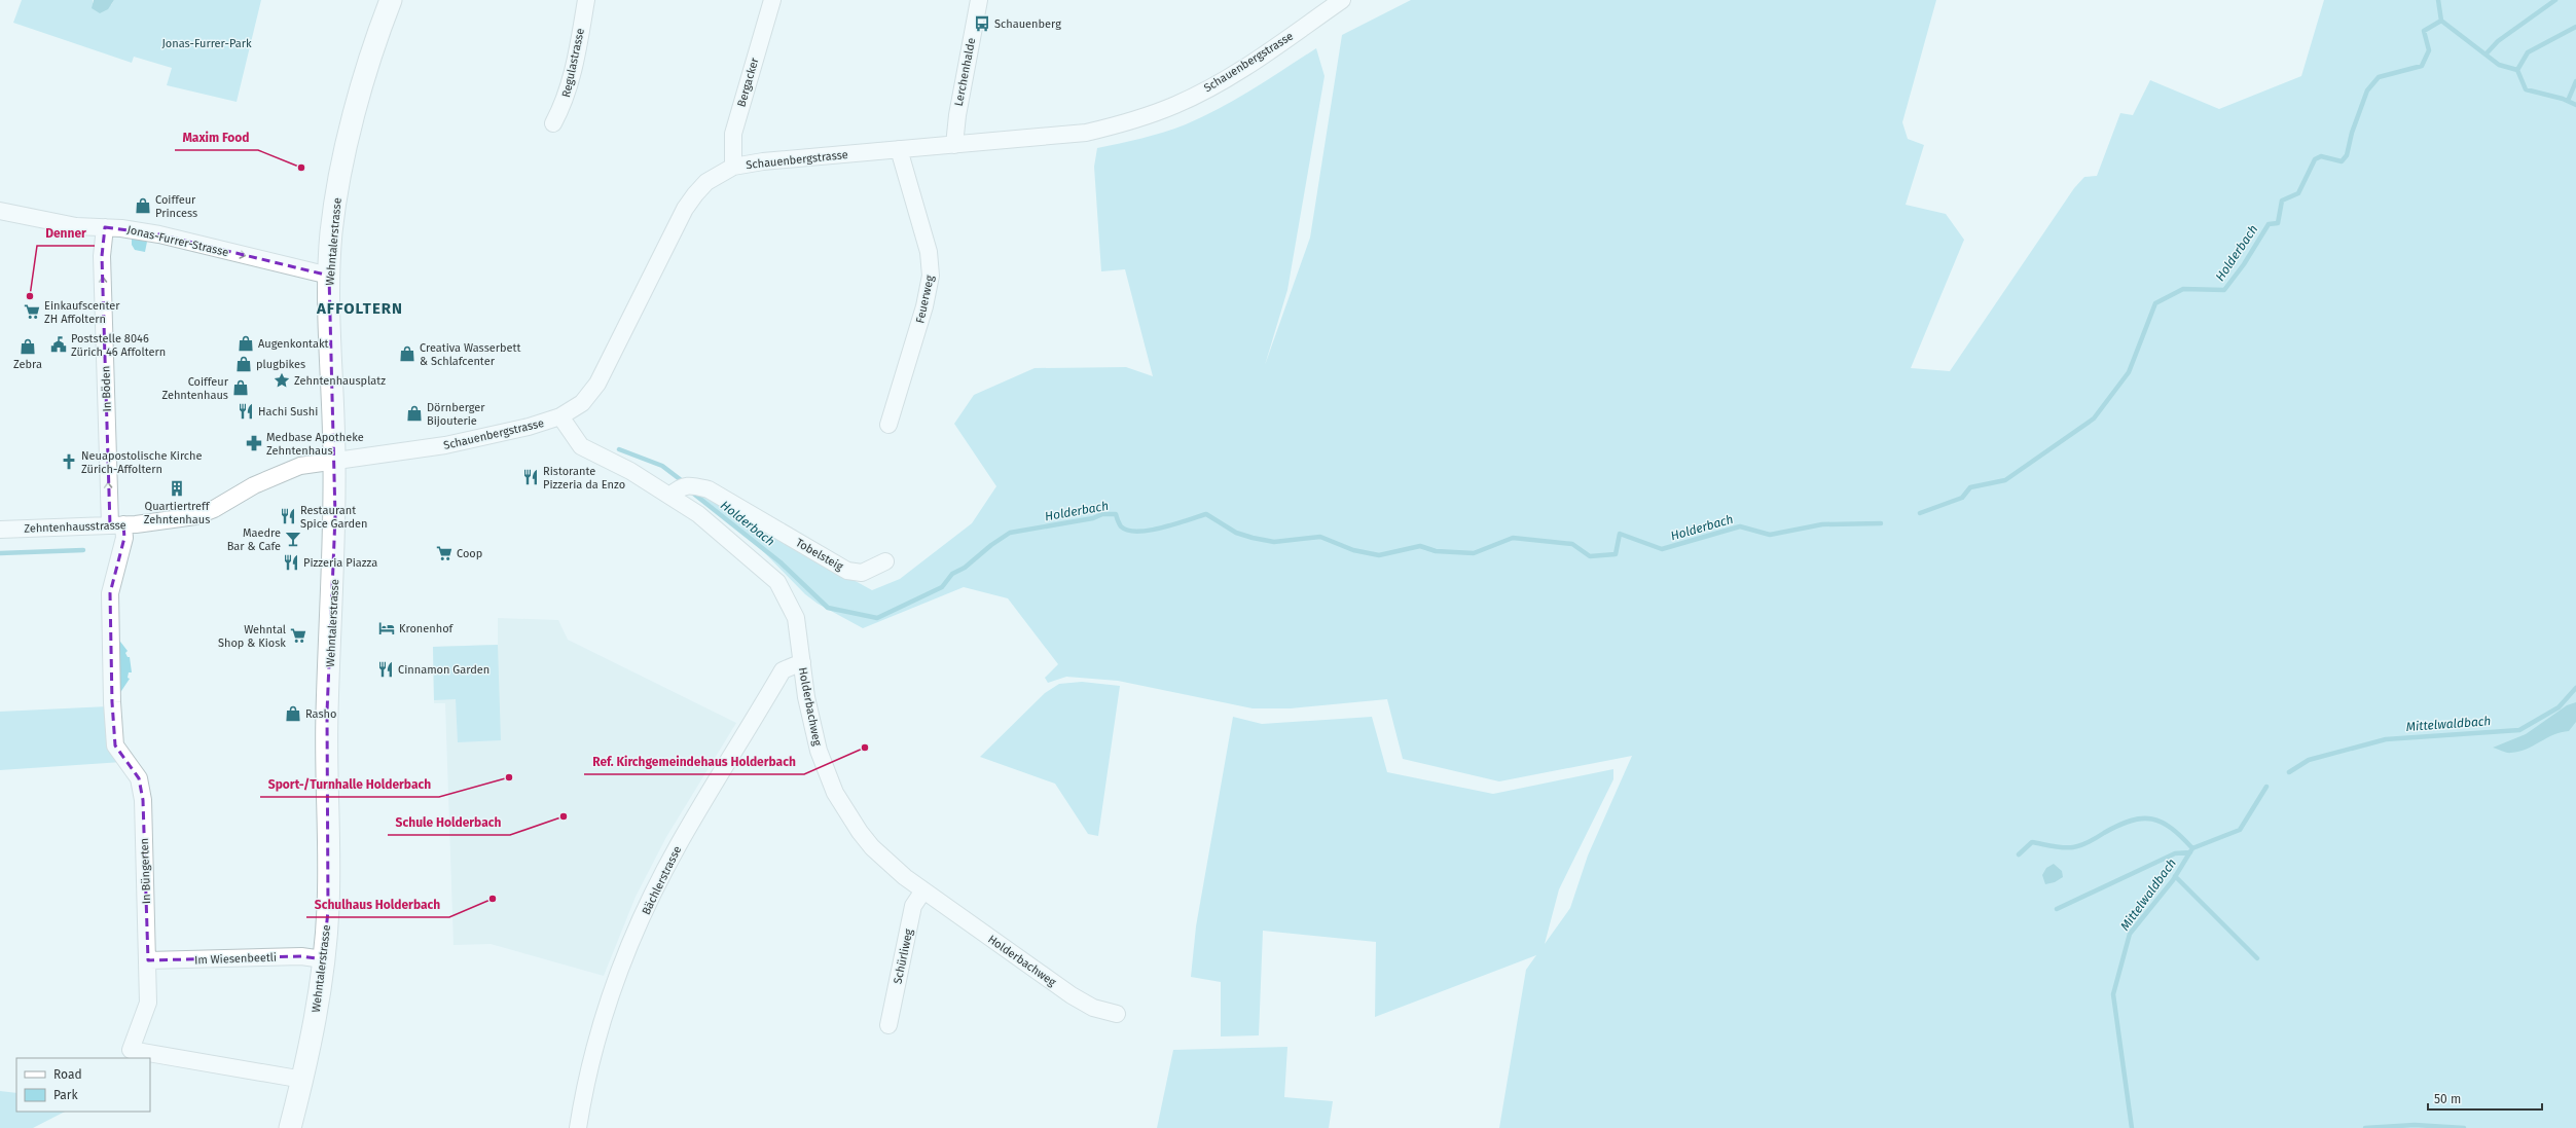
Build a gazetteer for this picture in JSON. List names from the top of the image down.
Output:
{
  "streets": {
    "main road": ["Wehntalerstrasse"],
    "street": [
      "Schauenbergstrasse",
      "Regulastrasse",
      "Lerchenhalde",
      "Bergacker",
      "Jonas-Furrer-Strasse",
      "Feuerweg",
      "In Böden",
      "Zehntenhausstrasse",
      "Tobelsteig",
      "Holderbachweg",
      "In Büngerten",
      "Bächlerstrasse",
      "Schürliweg",
      "Im Wiesenbeetli"
    ]
  },
  "crossings": [
    ["Schauenbergstrasse", "Lerchenhalde"],
    ["Schauenbergstrasse", "Bergacker"],
    ["Schauenbergstrasse", "Wehntalerstrasse"],
    ["Schauenbergstrasse", "Feuerweg"],
    ["Schauenbergstrasse", "Zehntenhausstrasse"],
    ["Schauenbergstrasse", "Holderbachweg"],
    ["Jonas-Furrer-Strasse", "Wehntalerstrasse"],
    ["Jonas-Furrer-Strasse", "In Böden"],
    ["Wehntalerstrasse", "Zehntenhausstrasse"],
    ["Wehntalerstrasse", "In Büngerten"],
    ["Wehntalerstrasse", "Im Wiesenbeetli"],
    ["In Böden", "Zehntenhausstrasse"],
    ["In Böden", "In Büngerten"],
    ["Zehntenhausstrasse", "In Büngerten"],
    ["Tobelsteig", "Holderbachweg"],
    ["Holderbachweg", "Bächlerstrasse"],
    ["Holderbachweg", "Schürliweg"],
    ["In Büngerten", "Im Wiesenbeetli"]
  ],
  "one_way": ["Jonas-Furrer-Strasse", "In Böden"],
  "districts": ["AFFOLTERN"],
  "water": ["Holderbach", "Mittelwaldbach"],
  "parks": ["Jonas-Furrer-Park"],
  "places": {
    "bus stop": ["Schauenberg"],
    "other": [
      "Maxim Food",
      "Denner",
      "Ref. Kirchgemeindehaus Holderbach",
      "Sport-/Turnhalle Holderbach",
      "Schule Holderbach",
      "Schulhaus Holderbach"
    ],
    "shop": [
      "Coiffeur Princess",
      "Augenkontakt",
      "Zebra",
      "Creativa Wasserbett & Schlafcenter",
      "plugbikes",
      "Coiffeur Zehntenhaus",
      "Dörnberger Bijouterie",
      "Rasho"
    ],
    "supermarket": ["Einkaufscenter ZH Affoltern", "Coop", "Wehntal Shop & Kiosk"],
    "public building": ["Poststelle 8046 Zürich 46 Affoltern"],
    "place": ["Zehntenhausplatz"],
    "restaurant": [
      "Hachi Sushi",
      "Ristorante Pizzeria da Enzo",
      "Restaurant Spice Garden",
      "Pizzeria Piazza",
      "Cinnamon Garden"
    ],
    "pharmacy": ["Medbase Apotheke Zehntenhaus"],
    "church": ["Neuapostolische Kirche Zürich-Affoltern"],
    "building": ["Quartiertreff Zehntenhaus"],
    "bar": ["Maedre Bar & Cafe"],
    "hotel": ["Kronenhof"]
  },
  "legend": ["Road", "Park"],
  "scale_bar": "50 m"
}
